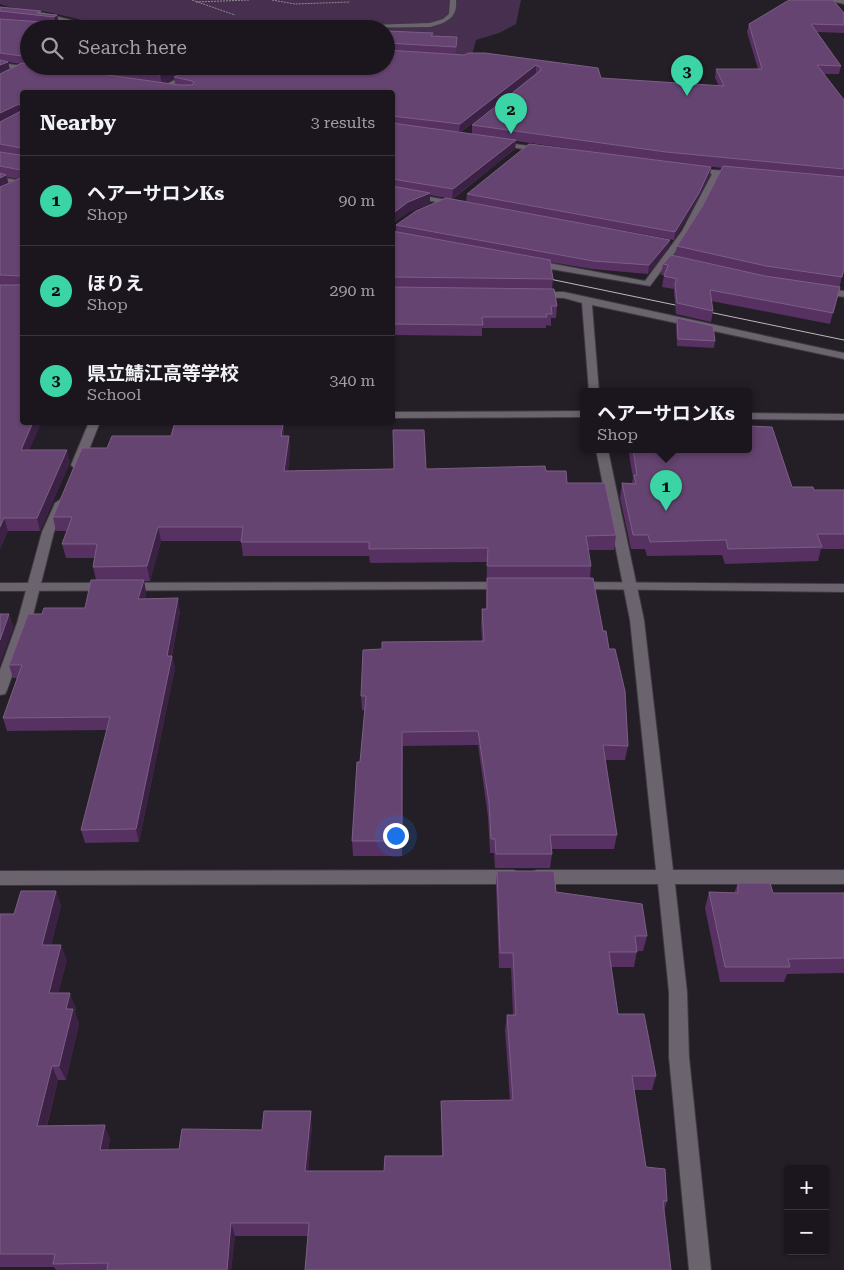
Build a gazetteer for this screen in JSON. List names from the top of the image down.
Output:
{
  "page": {
    "search": "Search here",
    "pins": ["3", "2", "1"],
    "heading": ["Nearby", "3 results"],
    "list": [
      {
        "mark": "1",
        "name": "ヘアーサロンKs",
        "note": "Shop",
        "value": "90 m"
      },
      {
        "mark": "2",
        "name": "ほりえ",
        "note": "Shop",
        "value": "290 m"
      },
      {
        "mark": "3",
        "name": "県立鯖江高等学校",
        "note": "School",
        "value": "340 m"
      }
    ],
    "popup": ["ヘアーサロンKs", "Shop"],
    "map_buttons": ["+", "−"]
  }
}
